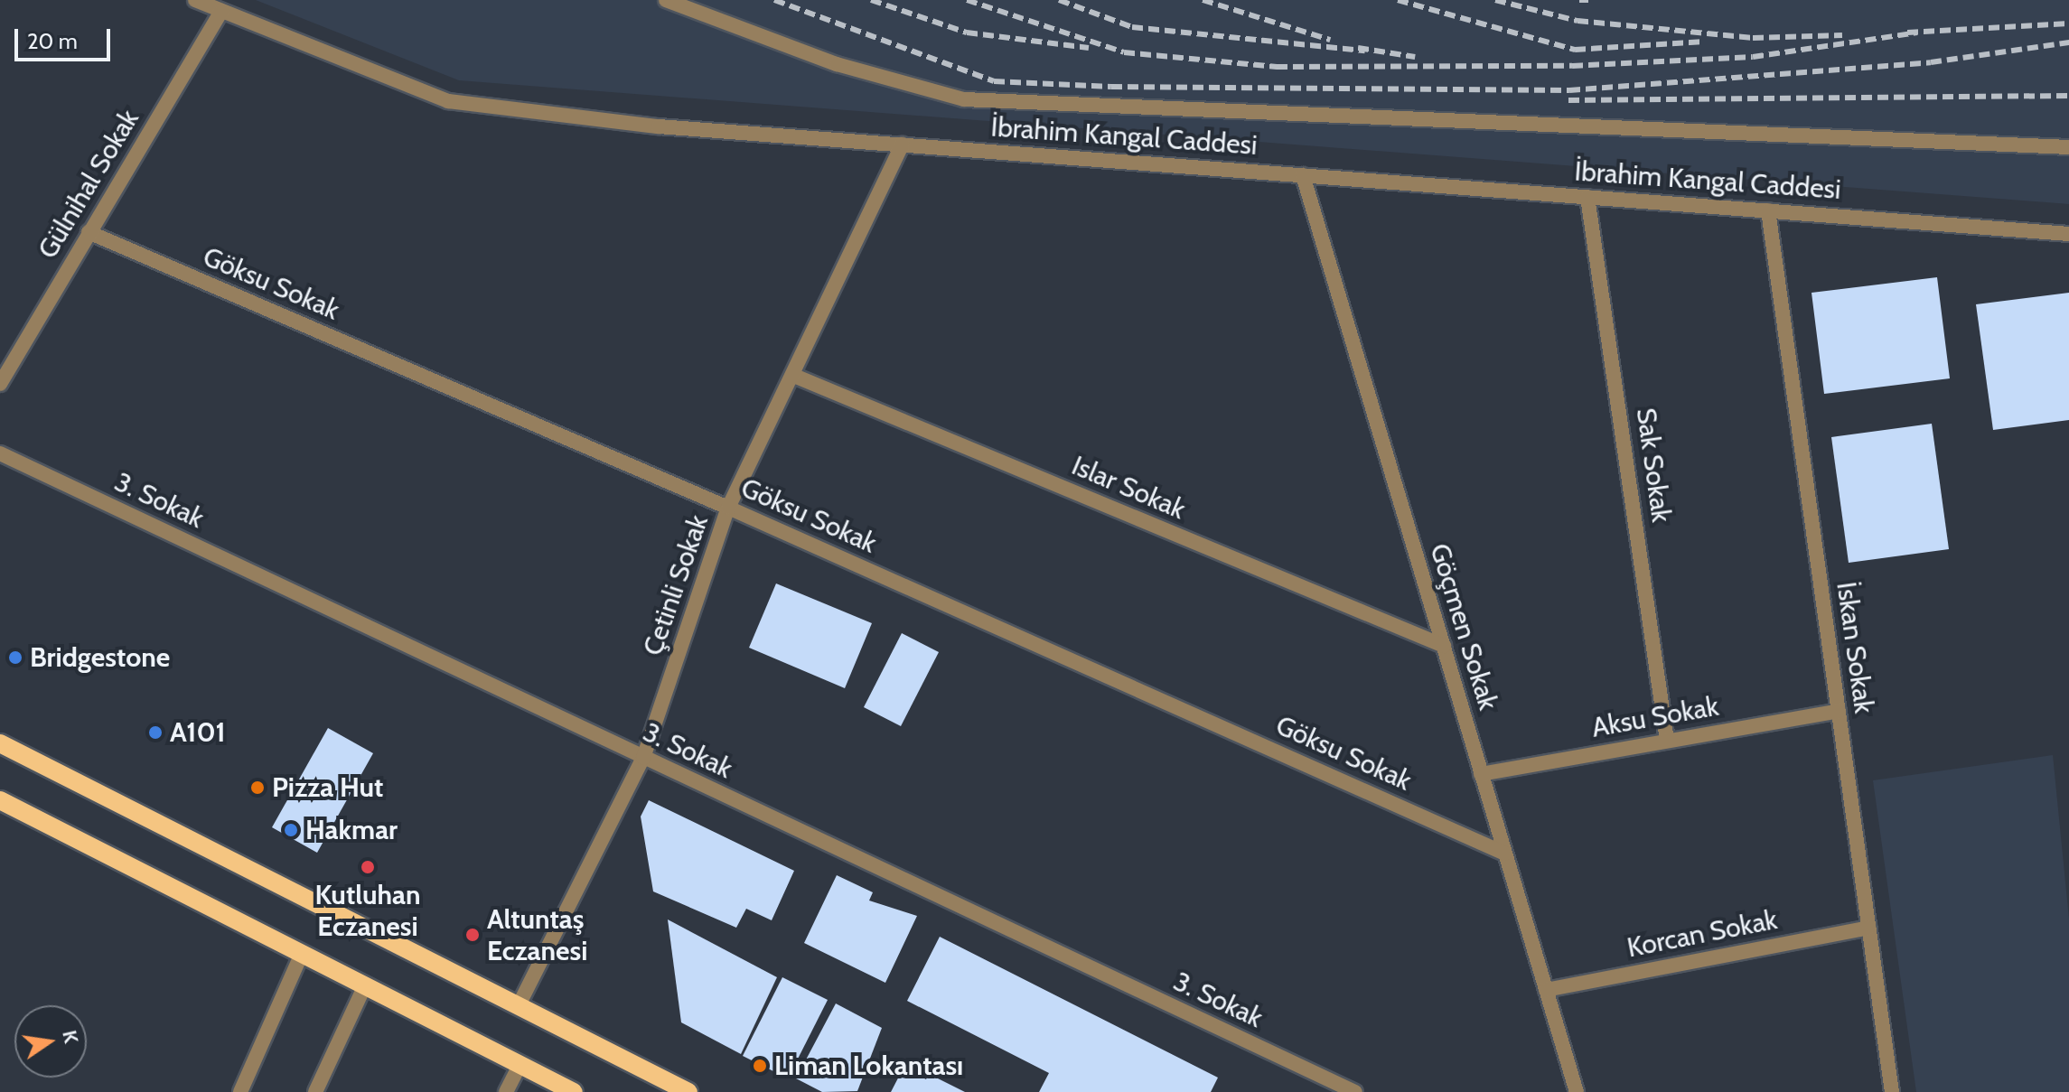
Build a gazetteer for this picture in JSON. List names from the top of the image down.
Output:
{
  "streets": {
    "street": [
      "İbrahim Kangal Caddesi",
      "Gülnihal Sokak",
      "Göksu Sokak",
      "Sak Sokak",
      "Islar Sokak",
      "3. Sokak",
      "Çetinli Sokak",
      "Göçmen Sokak",
      "İskan Sokak",
      "Aksu Sokak",
      "Korcan Sokak"
    ]
  },
  "crossings": [
    ["İbrahim Kangal Caddesi", "Gülnihal Sokak"],
    ["İbrahim Kangal Caddesi", "Sak Sokak"],
    ["İbrahim Kangal Caddesi", "Çetinli Sokak"],
    ["İbrahim Kangal Caddesi", "Göçmen Sokak"],
    ["İbrahim Kangal Caddesi", "İskan Sokak"],
    ["Gülnihal Sokak", "Göksu Sokak"],
    ["Göksu Sokak", "Çetinli Sokak"],
    ["Göksu Sokak", "Göçmen Sokak"],
    ["Sak Sokak", "Aksu Sokak"],
    ["Islar Sokak", "Çetinli Sokak"],
    ["Islar Sokak", "Göçmen Sokak"],
    ["3. Sokak", "Çetinli Sokak"],
    ["Göçmen Sokak", "Aksu Sokak"],
    ["Göçmen Sokak", "Korcan Sokak"],
    ["İskan Sokak", "Aksu Sokak"],
    ["İskan Sokak", "Korcan Sokak"]
  ],
  "places": [
    "Bridgestone",
    "A101",
    "Pizza Hut",
    "Hakmar",
    "Kutluhan Eczanesi",
    "Altuntaş Eczanesi",
    "Liman Lokantası"
  ],
  "scale_bar": "20 m",
  "north": "right"
}
